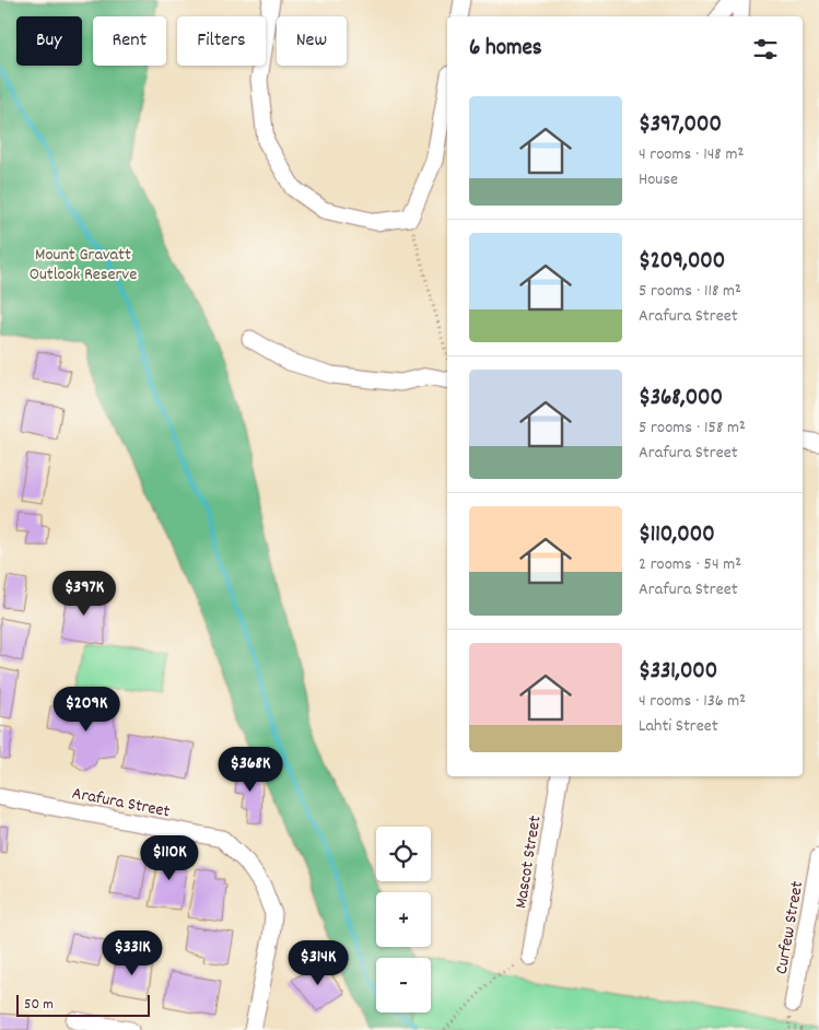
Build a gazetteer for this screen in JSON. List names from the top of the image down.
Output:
{
  "streets": {
    "street": ["Arafura Street", "Mascot Street", "Curfew Street"]
  },
  "parks": ["Mount Gravatt Outlook Reserve"],
  "scale_bar": "50 m",
  "page": {
    "chip": [
      "Buy",
      "Rent",
      "Filters",
      "New"
    ],
    "heading": "6 homes",
    "list": [
      {
        "name": "$397,000",
        "note": "4 rooms · 148 m² · House"
      },
      {
        "name": "$209,000",
        "note": "5 rooms · 118 m² · Arafura Street"
      },
      {
        "name": "$368,000",
        "note": "5 rooms · 158 m² · Arafura Street"
      },
      {
        "name": "$110,000",
        "note": "2 rooms · 54 m² · Arafura Street"
      },
      {
        "name": "$331,000",
        "note": "4 rooms · 136 m² · Lahti Street"
      }
    ],
    "price": [
      "$397K",
      "$209K",
      "$368K",
      "$110K",
      "$331K",
      "$314K"
    ],
    "map_buttons": ["+", "−"],
    "scale": "50 m"
  }
}
